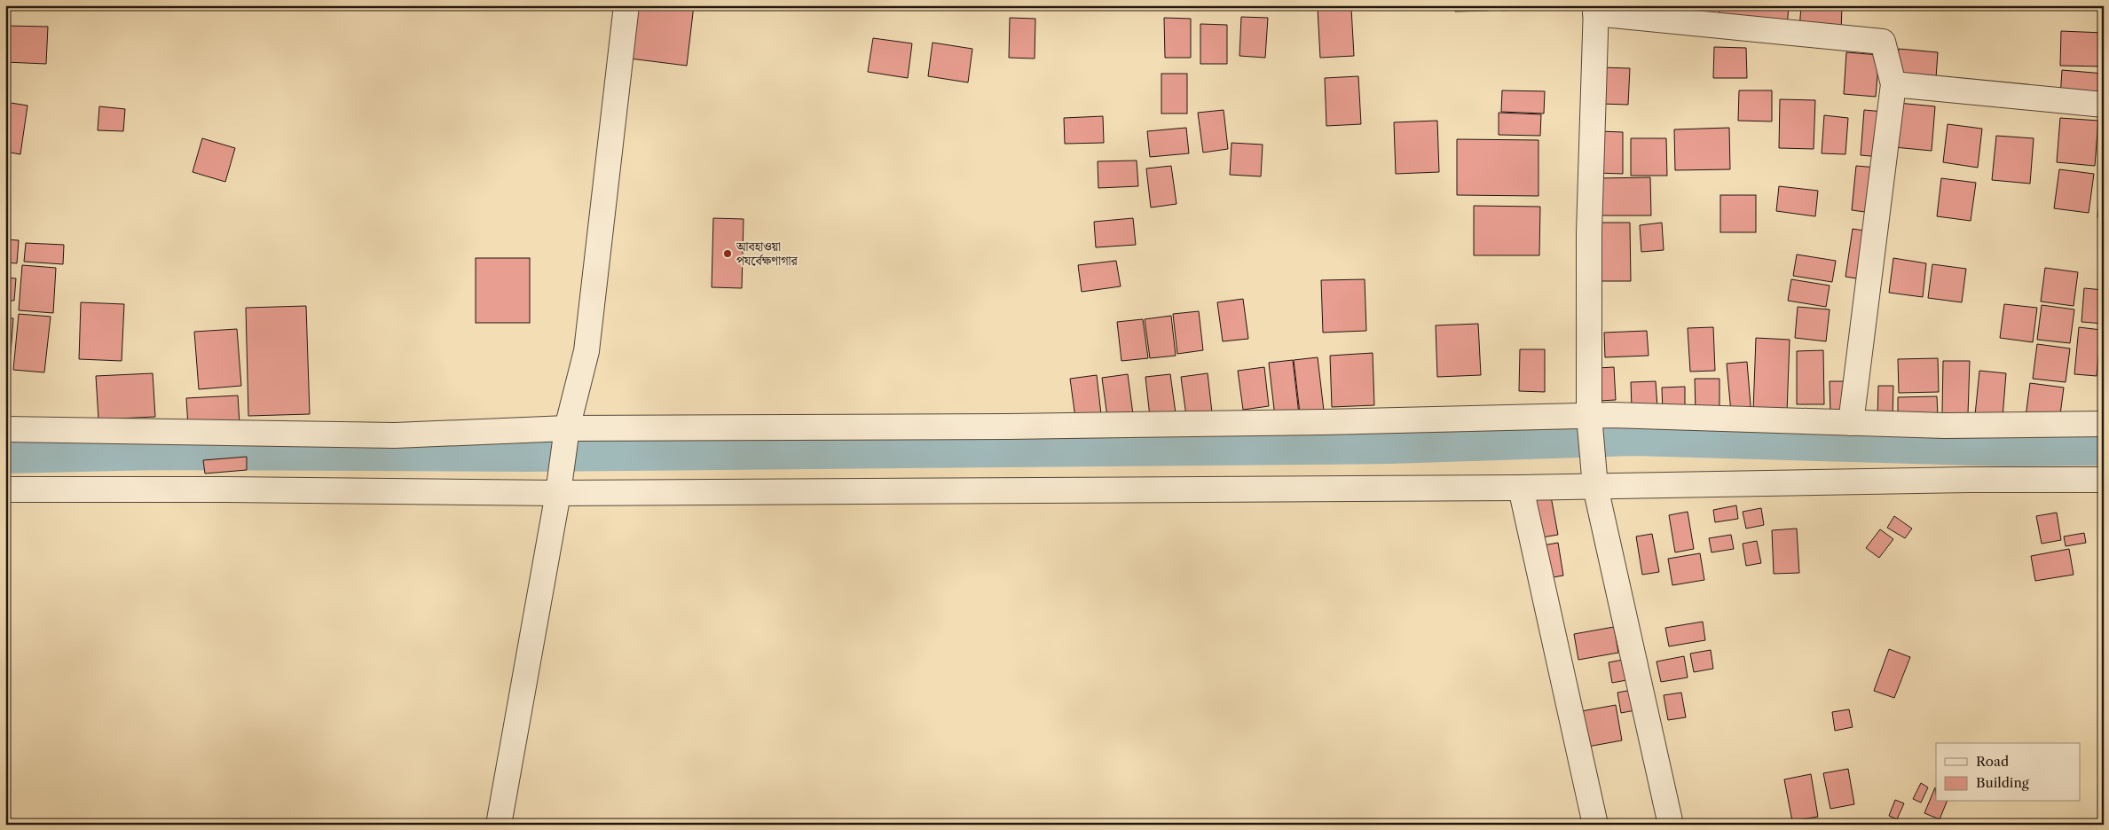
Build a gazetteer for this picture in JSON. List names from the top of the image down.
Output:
{
  "places": ["আবহাওয়া পযর্বেক্ষণাগার"],
  "legend": ["Road", "Building"]
}
